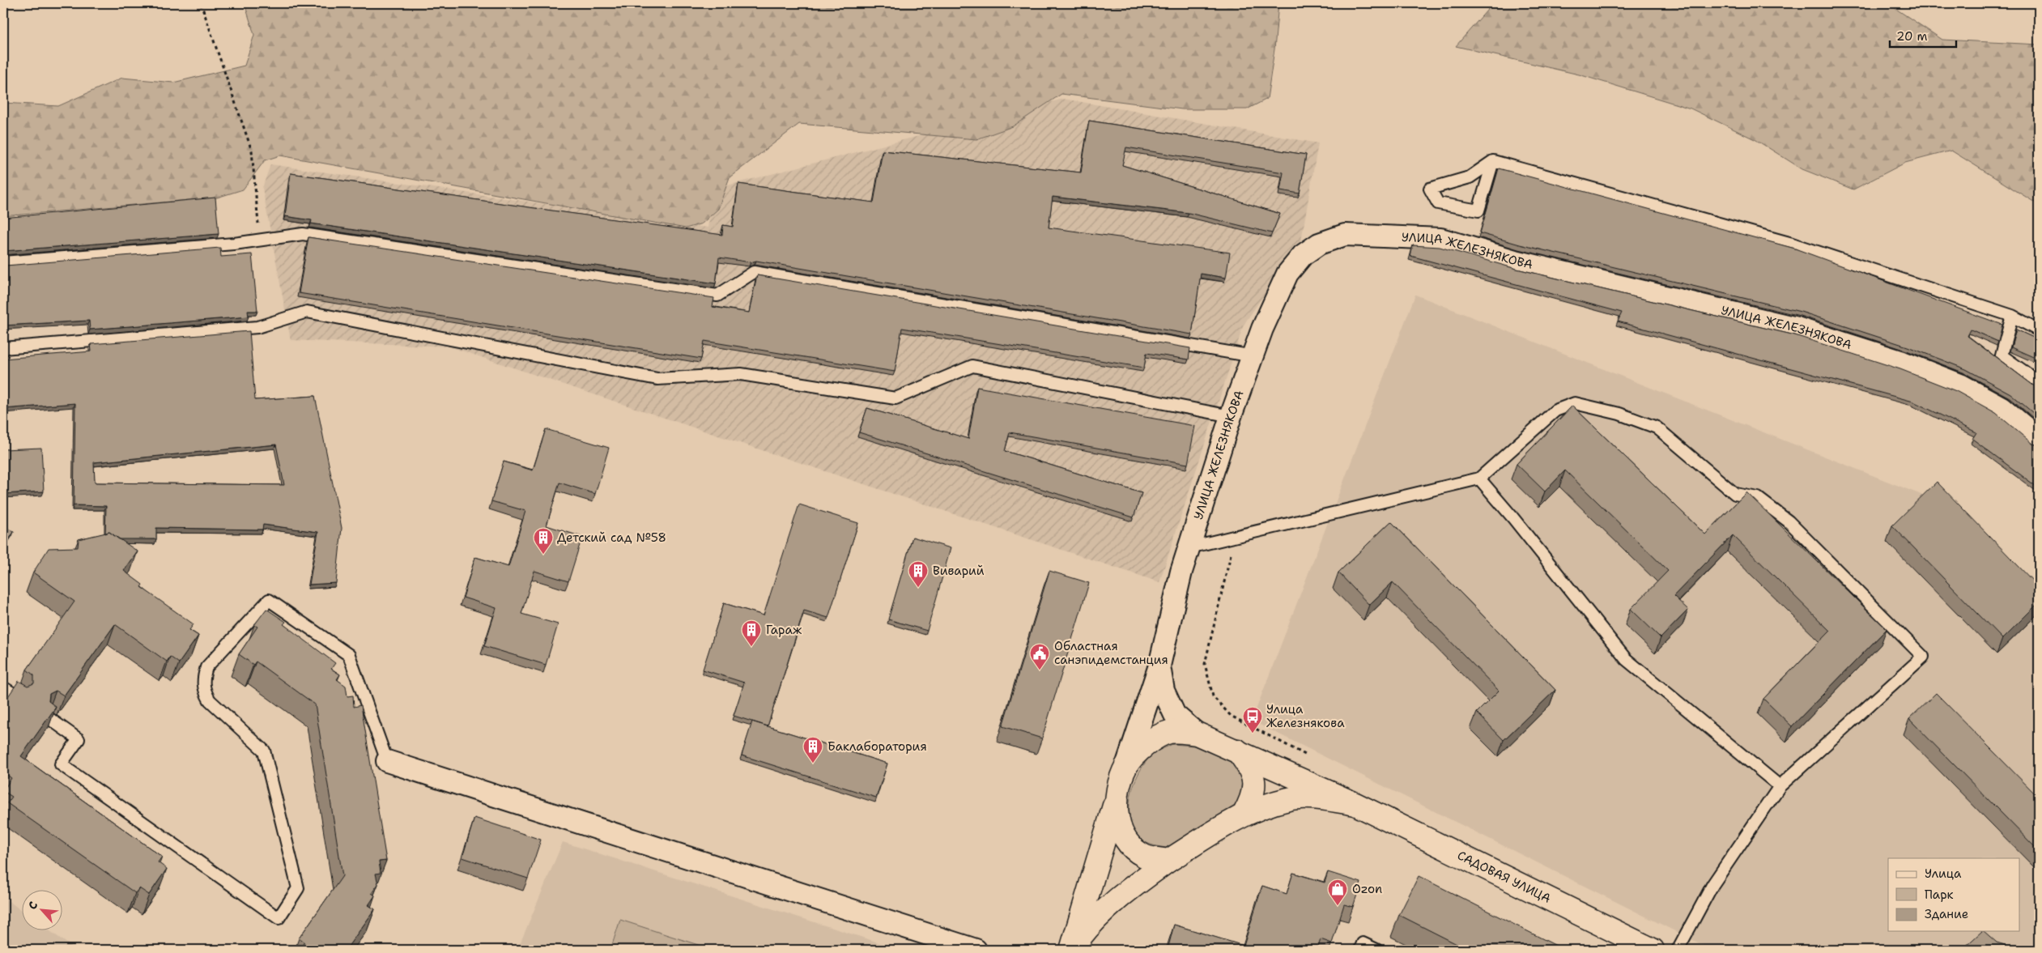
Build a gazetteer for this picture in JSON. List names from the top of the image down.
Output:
{
  "streets": {
    "main road": ["САДОВАЯ УЛИЦА"],
    "street": ["УЛИЦА ЖЕЛЕЗНЯКОВА"]
  },
  "crossings": [
    ["УЛИЦА ЖЕЛЕЗНЯКОВА", "САДОВАЯ УЛИЦА"]
  ],
  "places": {
    "building": [
      "Детский сад №58",
      "Виварий",
      "Гараж",
      "Баклаборатория"
    ],
    "public building": ["Областная санэпидемстанция"],
    "bus stop": ["Улица Железнякова"],
    "shop": ["Ozon"]
  },
  "legend": ["Улица", "Парк", "Здание"],
  "scale_bar": "20 m",
  "north": "top left"
}
